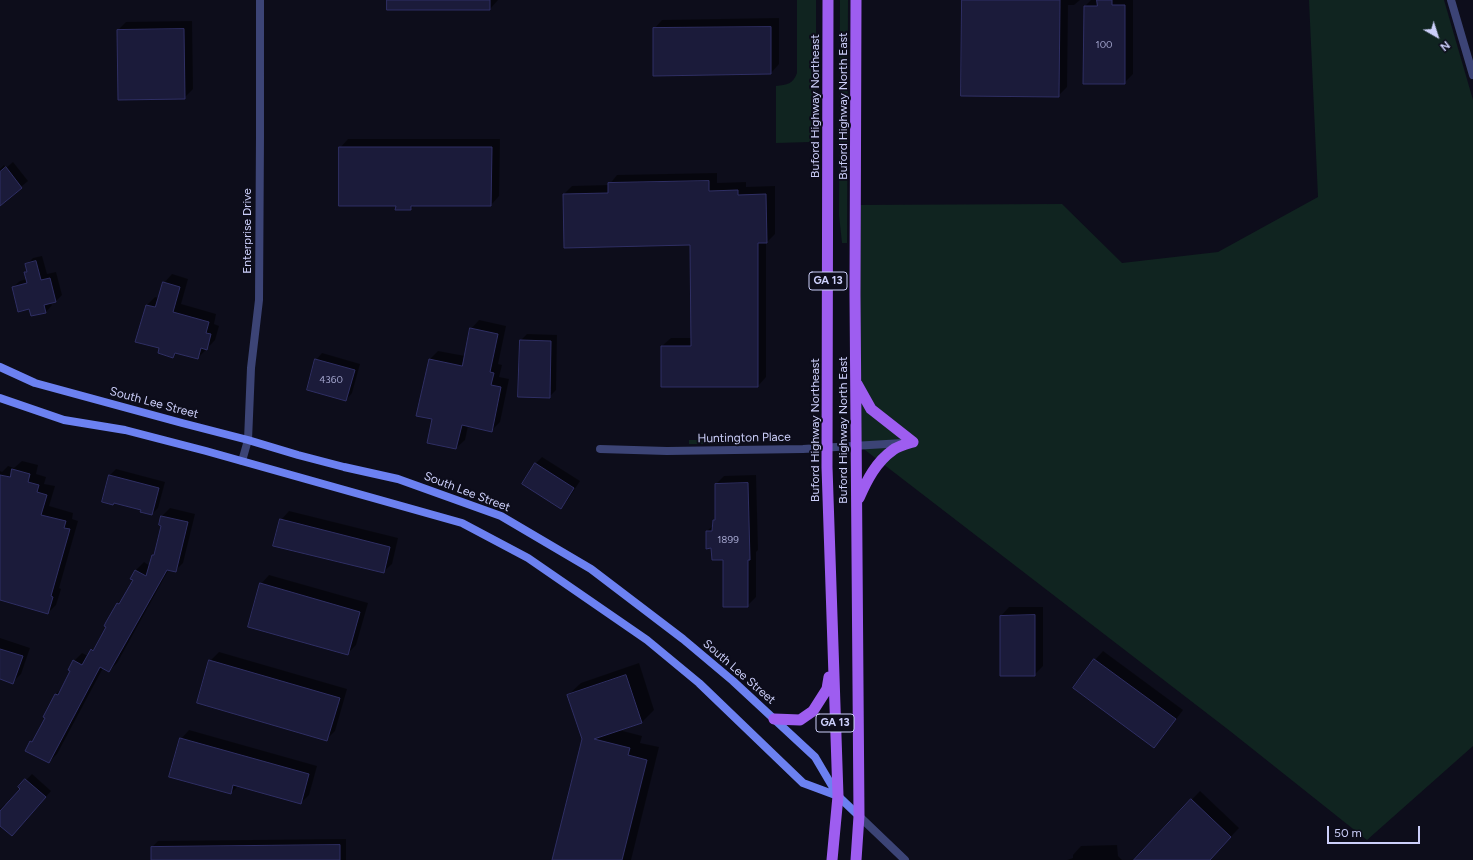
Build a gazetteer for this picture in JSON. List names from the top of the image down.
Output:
{
  "streets": {
    "main road": [
      "Buford Highway Northeast",
      "Buford Highway North East",
      "GA 13",
      "South Lee Street"
    ],
    "street": ["Enterprise Drive", "Huntington Place"]
  },
  "crossings": [
    ["Buford Highway Northeast", "South Lee Street"],
    ["Buford Highway Northeast", "Huntington Place"],
    ["Buford Highway North East", "South Lee Street"],
    ["Buford Highway North East", "Huntington Place"],
    ["Enterprise Drive", "South Lee Street"]
  ],
  "house_numbers": ["100", "4360", "1899"],
  "scale_bar": "50 m",
  "north": "bottom right"
}
